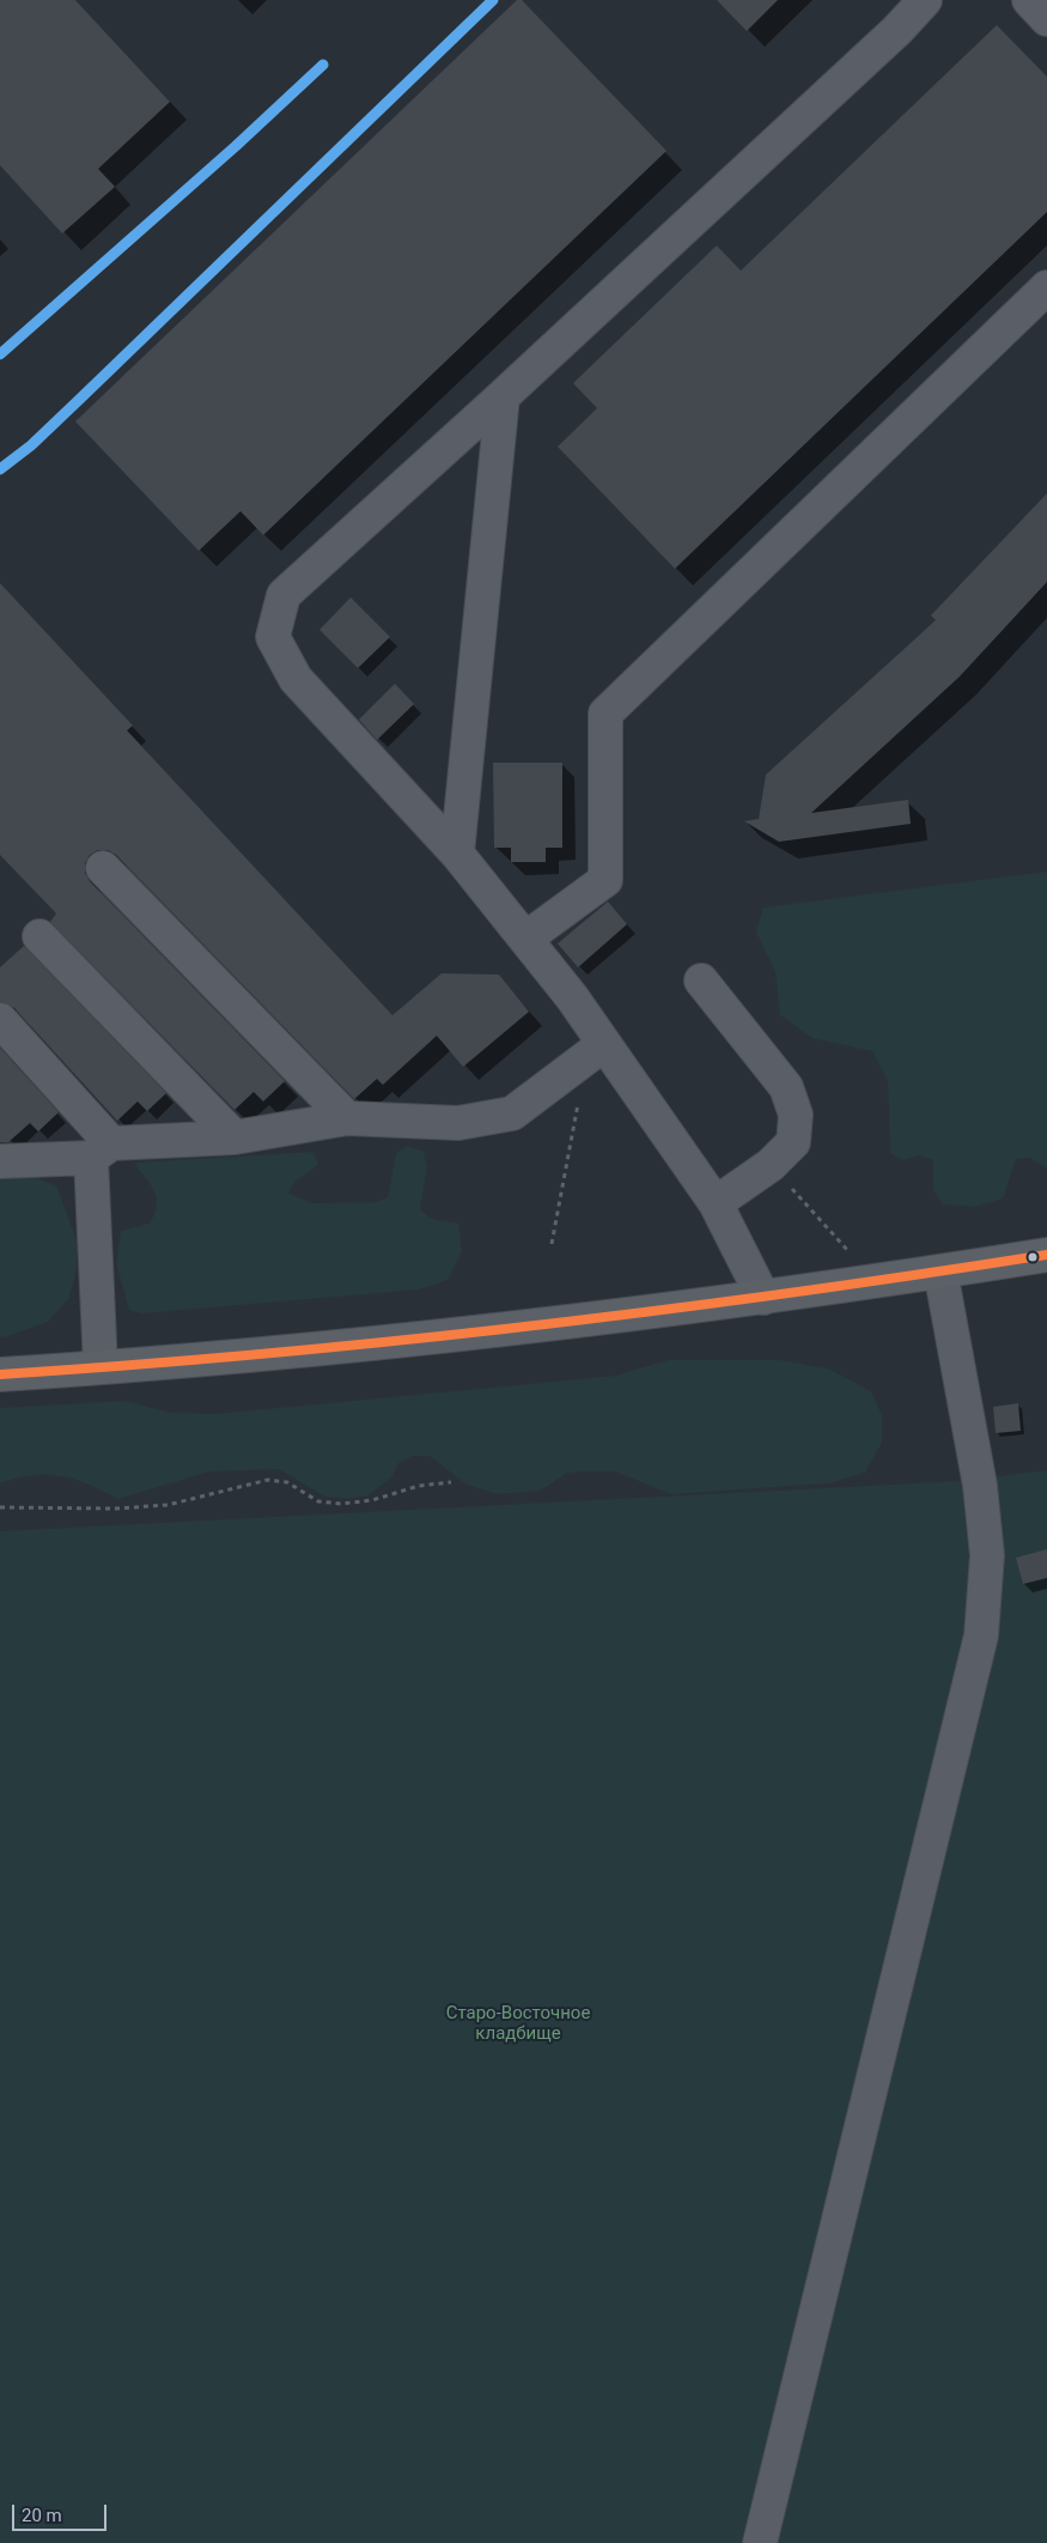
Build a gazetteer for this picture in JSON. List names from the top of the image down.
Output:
{
  "parks": ["Старо-Восточное кладбище"],
  "scale_bar": "20 m"
}
